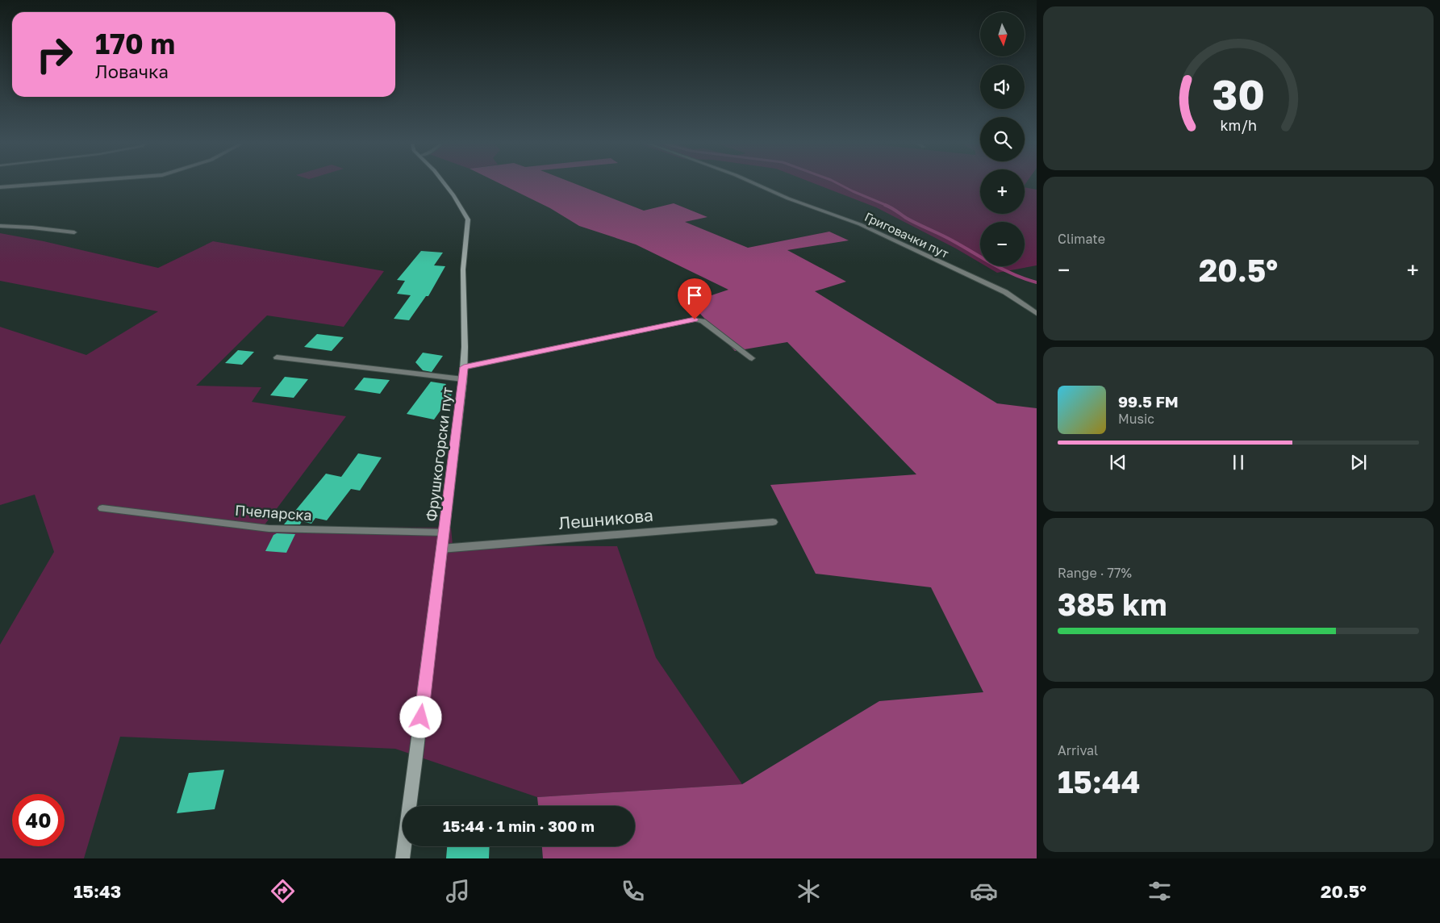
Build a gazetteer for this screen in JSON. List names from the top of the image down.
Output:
{
  "streets": {
    "street": [
      "Григовачки пут",
      "Фрушкогорски пут",
      "Пчеларска",
      "Лешникова"
    ]
  },
  "crossings": [
    ["Фрушкогорски пут", "Пчеларска"],
    ["Фрушкогорски пут", "Лешникова"]
  ],
  "north": "bottom",
  "page": {
    "map_buttons": ["+", "−"],
    "turn": ["170 m", "Ловачка"],
    "tile": [
      "Climate",
      ["Range · 77%", "385 km"],
      ["Arrival", "15:44"]
    ],
    "heat": ["−", "20.5°", "+"],
    "song": ["99.5 FM", "Music"],
    "limit": "40",
    "trip": "15:44 · 1 min · 300 m",
    "tabs": ["15:43", "20.5°"],
    "gauge": ["30", "km/h"]
  }
}
